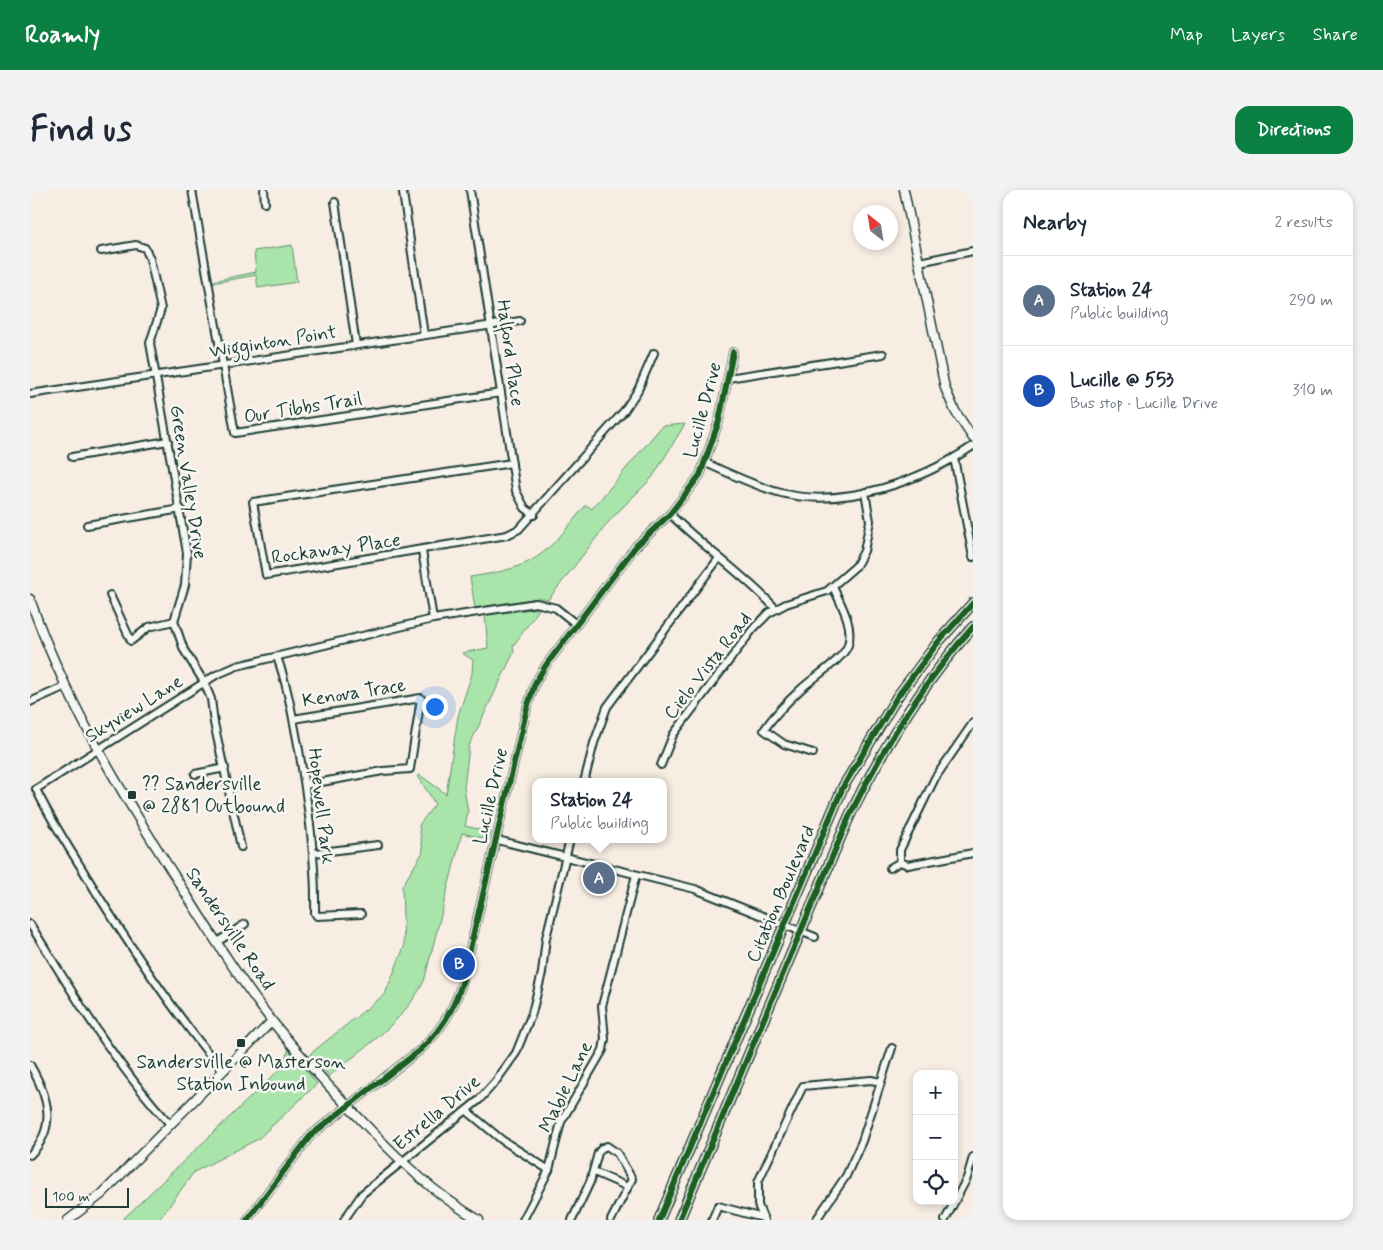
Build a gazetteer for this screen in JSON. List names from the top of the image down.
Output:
{
  "streets": {
    "main road": ["Citation Boulevard"],
    "street": [
      "Wigginton Point",
      "Halford Place",
      "Our Tibbs Trail",
      "Lucille Drive",
      "Green Valley Drive",
      "Rockaway Place",
      "Cielo Vista Road",
      "Kenova Trace",
      "Skyview Lane",
      "Hopewell Park",
      "Sandersville Road",
      "Mable Lane",
      "Estrella Drive"
    ]
  },
  "crossings": [
    ["Wigginton Point", "Halford Place"],
    ["Wigginton Point", "Our Tibbs Trail"],
    ["Wigginton Point", "Green Valley Drive"],
    ["Halford Place", "Our Tibbs Trail"],
    ["Halford Place", "Rockaway Place"],
    ["Lucille Drive", "Skyview Lane"],
    ["Lucille Drive", "Sandersville Road"],
    ["Kenova Trace", "Hopewell Park"],
    ["Skyview Lane", "Hopewell Park"],
    ["Skyview Lane", "Sandersville Road"],
    ["Sandersville Road", "Estrella Drive"]
  ],
  "places": {
    "transit": ["?? Sandersville @ 2881 Outbound", "Sandersville @ Masterson Station Inbound"]
  },
  "scale_bar": "100 m",
  "north": "top left",
  "page": {
    "header": "Roamly",
    "nav": ["Map", "Layers", "Share"],
    "buttons": "Directions",
    "title": "Find us",
    "heading": ["Nearby", "2 results"],
    "list": [
      {
        "mark": "A",
        "name": "Station 24",
        "note": "Public building",
        "value": "290 m"
      },
      {
        "mark": "B",
        "name": "Lucille @ 553",
        "note": "Bus stop · Lucille Drive",
        "value": "310 m"
      }
    ],
    "popup": ["Station 24", "Public building"],
    "pins": ["A", "B"],
    "map_buttons": ["+", "−"],
    "scale": "100 m"
  }
}
